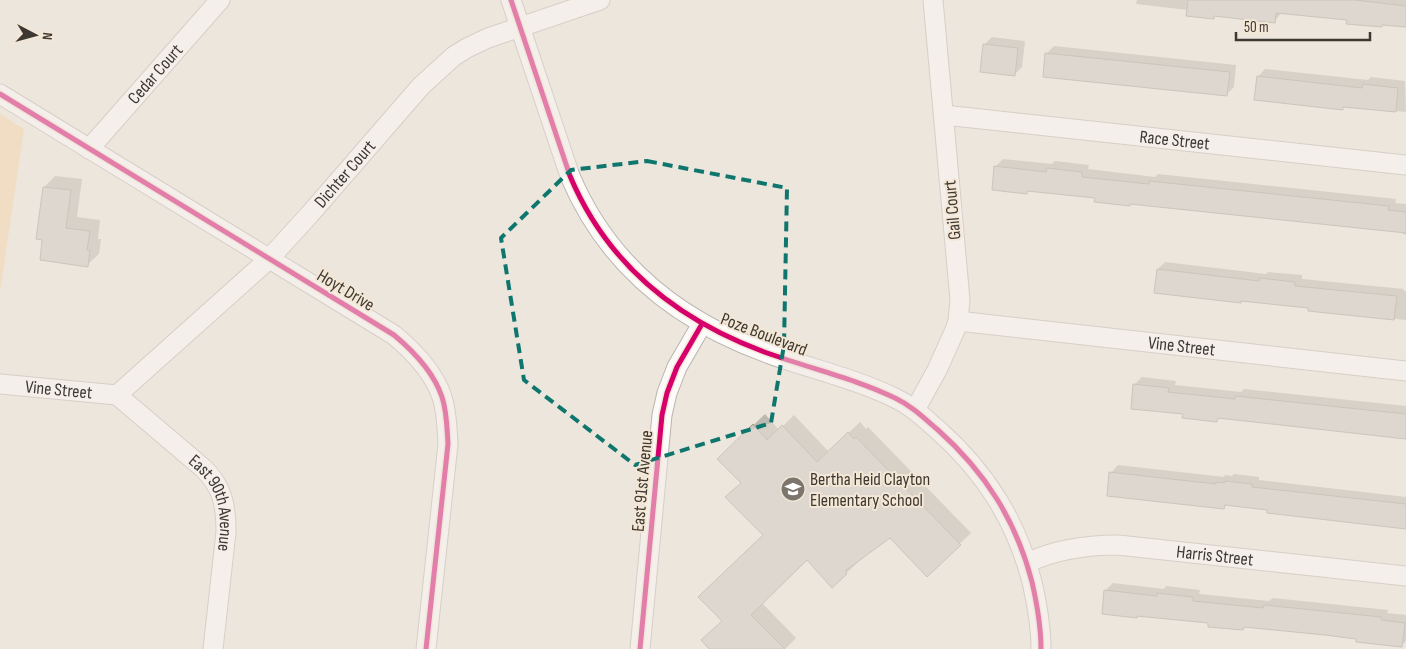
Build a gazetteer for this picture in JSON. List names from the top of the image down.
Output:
{
  "streets": {
    "street": [
      "Cedar Court",
      "Race Street",
      "Dichter Court",
      "Gail Court",
      "Hoyt Drive",
      "Poze Boulevard",
      "Vine Street",
      "East 91st Avenue",
      "East 90th Avenue",
      "Harris Street"
    ]
  },
  "crossings": [
    ["Cedar Court", "Hoyt Drive"],
    ["Race Street", "Gail Court"],
    ["Dichter Court", "Hoyt Drive"],
    ["Dichter Court", "Poze Boulevard"],
    ["Dichter Court", "Vine Street"],
    ["Dichter Court", "East 90th Avenue"],
    ["Gail Court", "Poze Boulevard"],
    ["Gail Court", "Vine Street"],
    ["Poze Boulevard", "East 91st Avenue"],
    ["Poze Boulevard", "Harris Street"],
    ["Vine Street", "East 90th Avenue"]
  ],
  "places": {
    "school or university": ["Bertha Heid Clayton Elementary School"]
  },
  "scale_bar": "50 m",
  "north": "right"
}
